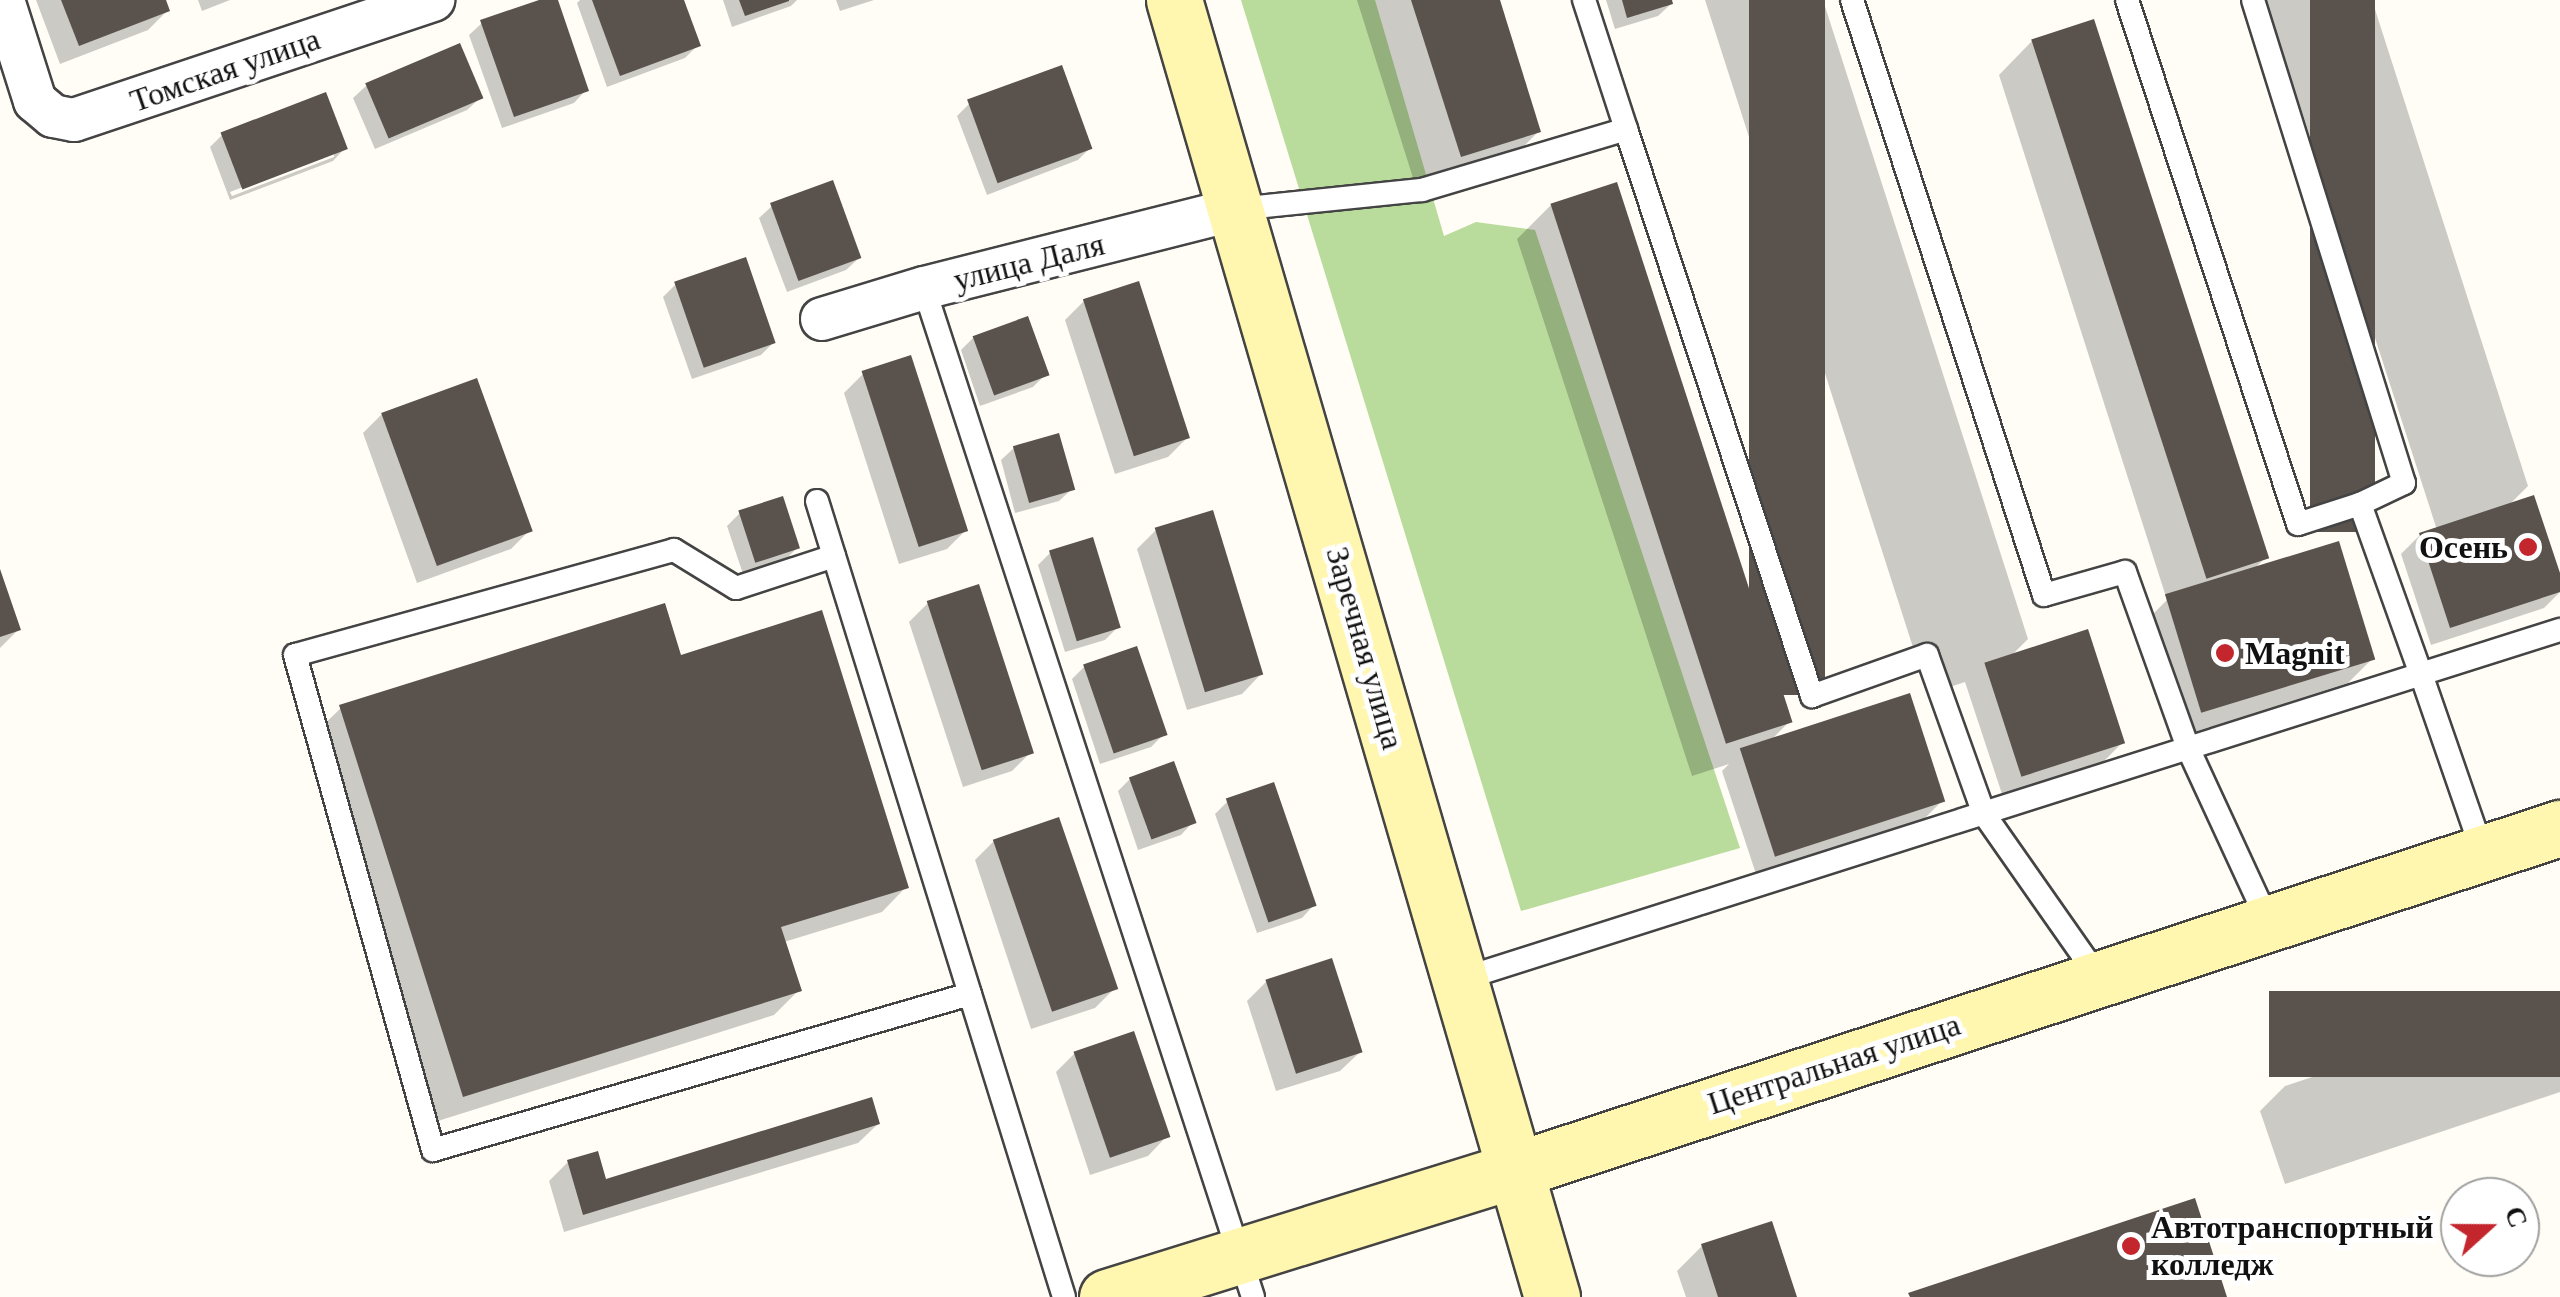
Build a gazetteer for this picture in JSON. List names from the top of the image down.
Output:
{
  "streets": {
    "street": [
      "Томская улица",
      "улица Даля",
      "Заречная улица",
      "Центральная улица"
    ]
  },
  "crossings": [
    ["улица Даля", "Заречная улица"],
    ["Заречная улица", "Центральная улица"]
  ],
  "places": ["Осень", "Magnit", "Автотранспортный колледж"],
  "north": "right"
}
